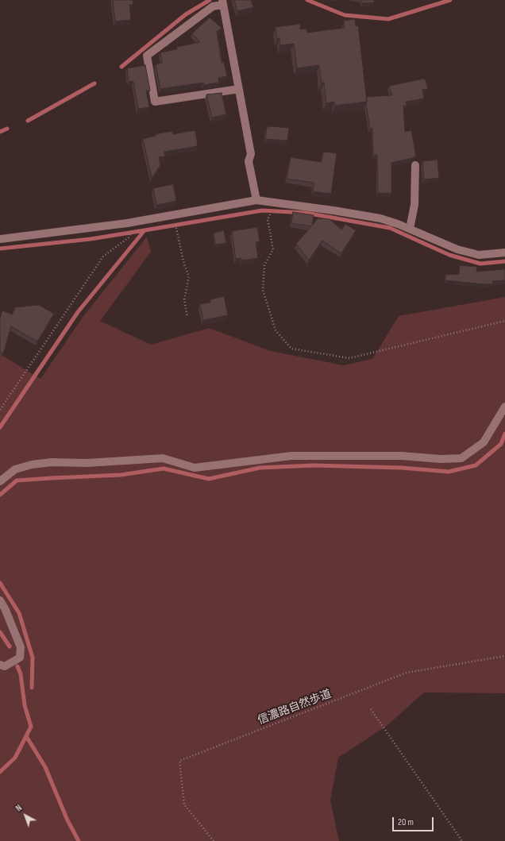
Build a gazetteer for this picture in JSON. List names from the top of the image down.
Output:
{
  "streets": {
    "path": ["信濃路自然歩道"]
  },
  "scale_bar": "20 m",
  "north": "top left"
}
